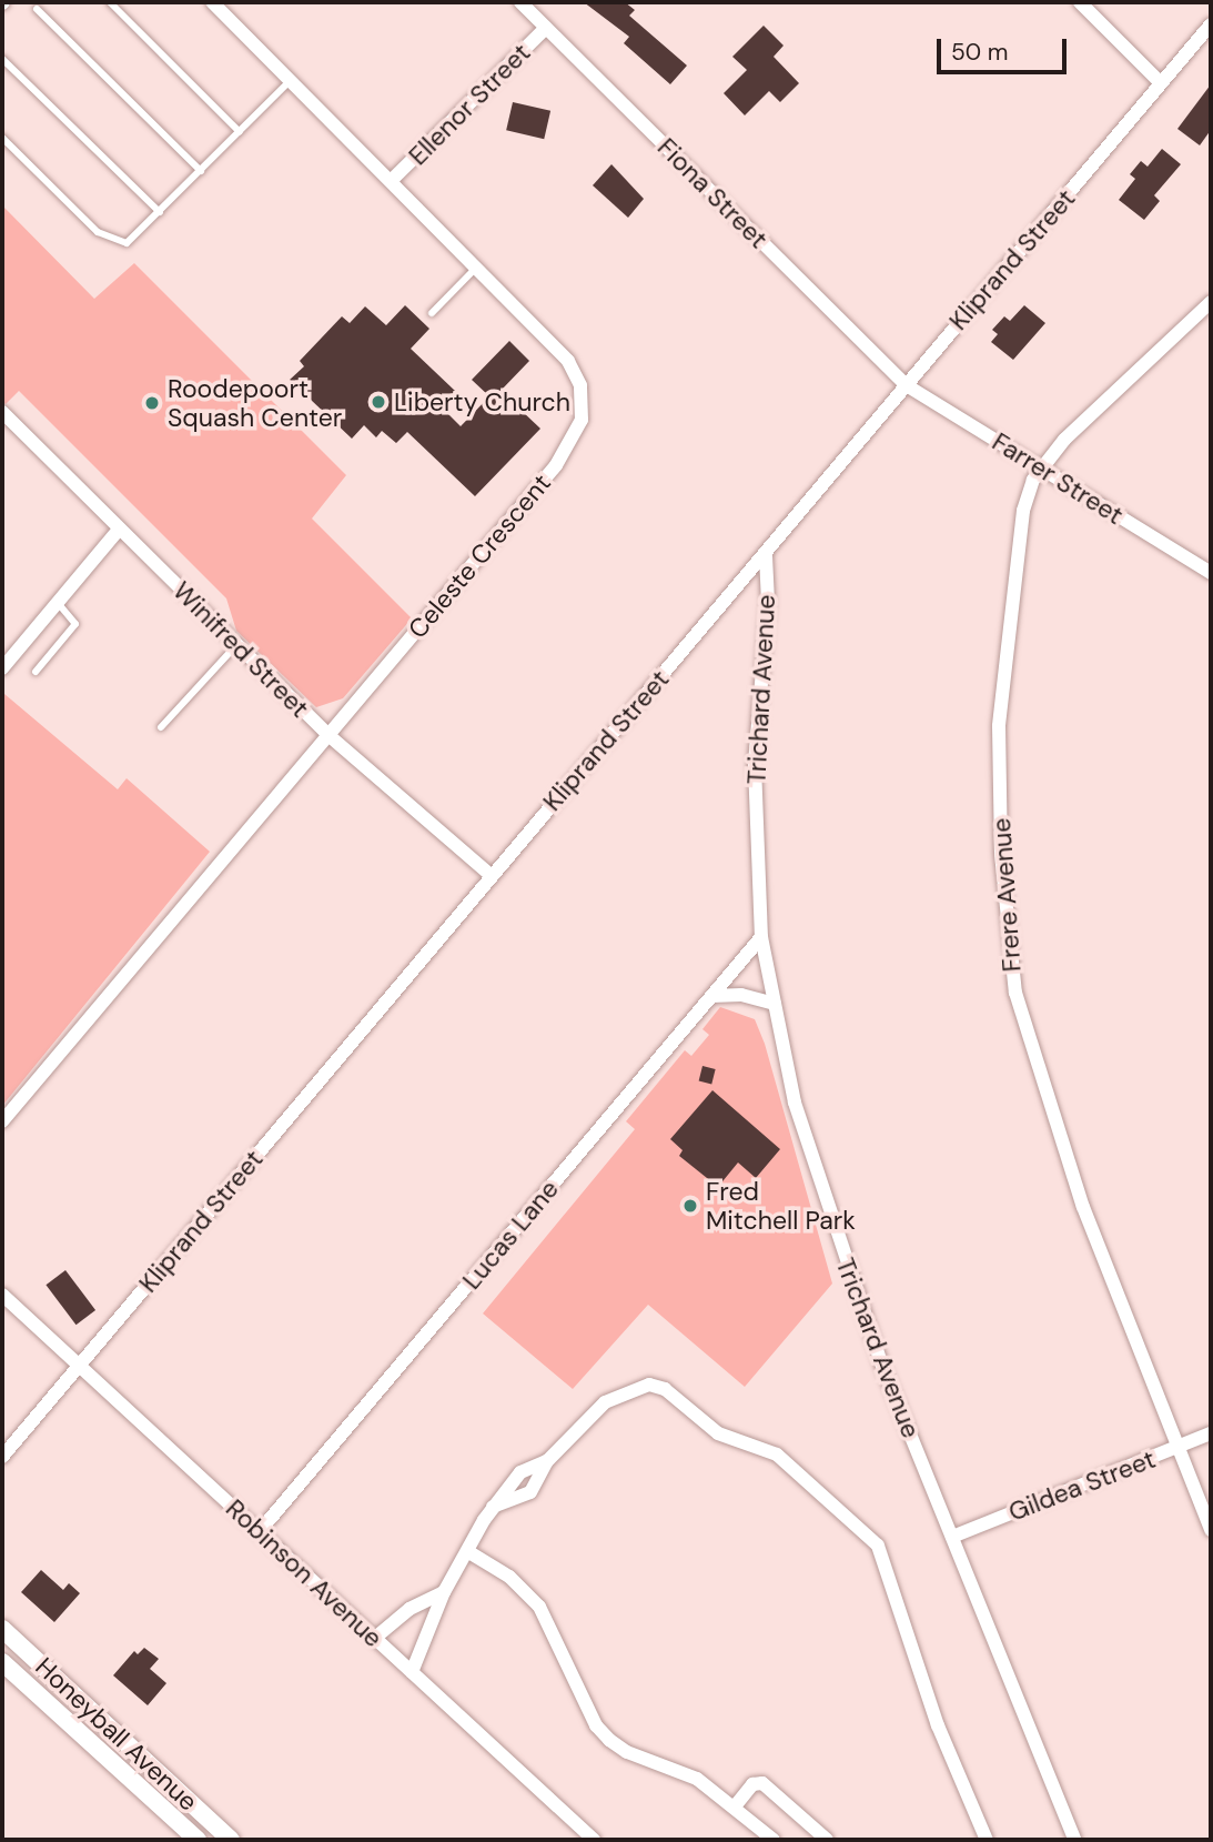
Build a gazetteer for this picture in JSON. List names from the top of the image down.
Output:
{
  "streets": {
    "street": [
      "Ellenor Street",
      "Fiona Street",
      "Kliprand Street",
      "Farrer Street",
      "Celeste Crescent",
      "Winifred Street",
      "Trichard Avenue",
      "Frere Avenue",
      "Lucas Lane",
      "Gildea Street",
      "Robinson Avenue",
      "Honeyball Avenue"
    ]
  },
  "crossings": [
    ["Ellenor Street", "Fiona Street"],
    ["Ellenor Street", "Celeste Crescent"],
    ["Fiona Street", "Kliprand Street"],
    ["Fiona Street", "Farrer Street"],
    ["Kliprand Street", "Farrer Street"],
    ["Kliprand Street", "Winifred Street"],
    ["Kliprand Street", "Trichard Avenue"],
    ["Kliprand Street", "Robinson Avenue"],
    ["Farrer Street", "Frere Avenue"],
    ["Celeste Crescent", "Winifred Street"],
    ["Trichard Avenue", "Lucas Lane"],
    ["Trichard Avenue", "Gildea Street"],
    ["Frere Avenue", "Gildea Street"],
    ["Lucas Lane", "Robinson Avenue"]
  ],
  "places": ["Liberty Church", "Roodepoort Squash Center", "Fred Mitchell Park"],
  "scale_bar": "50 m"
}
